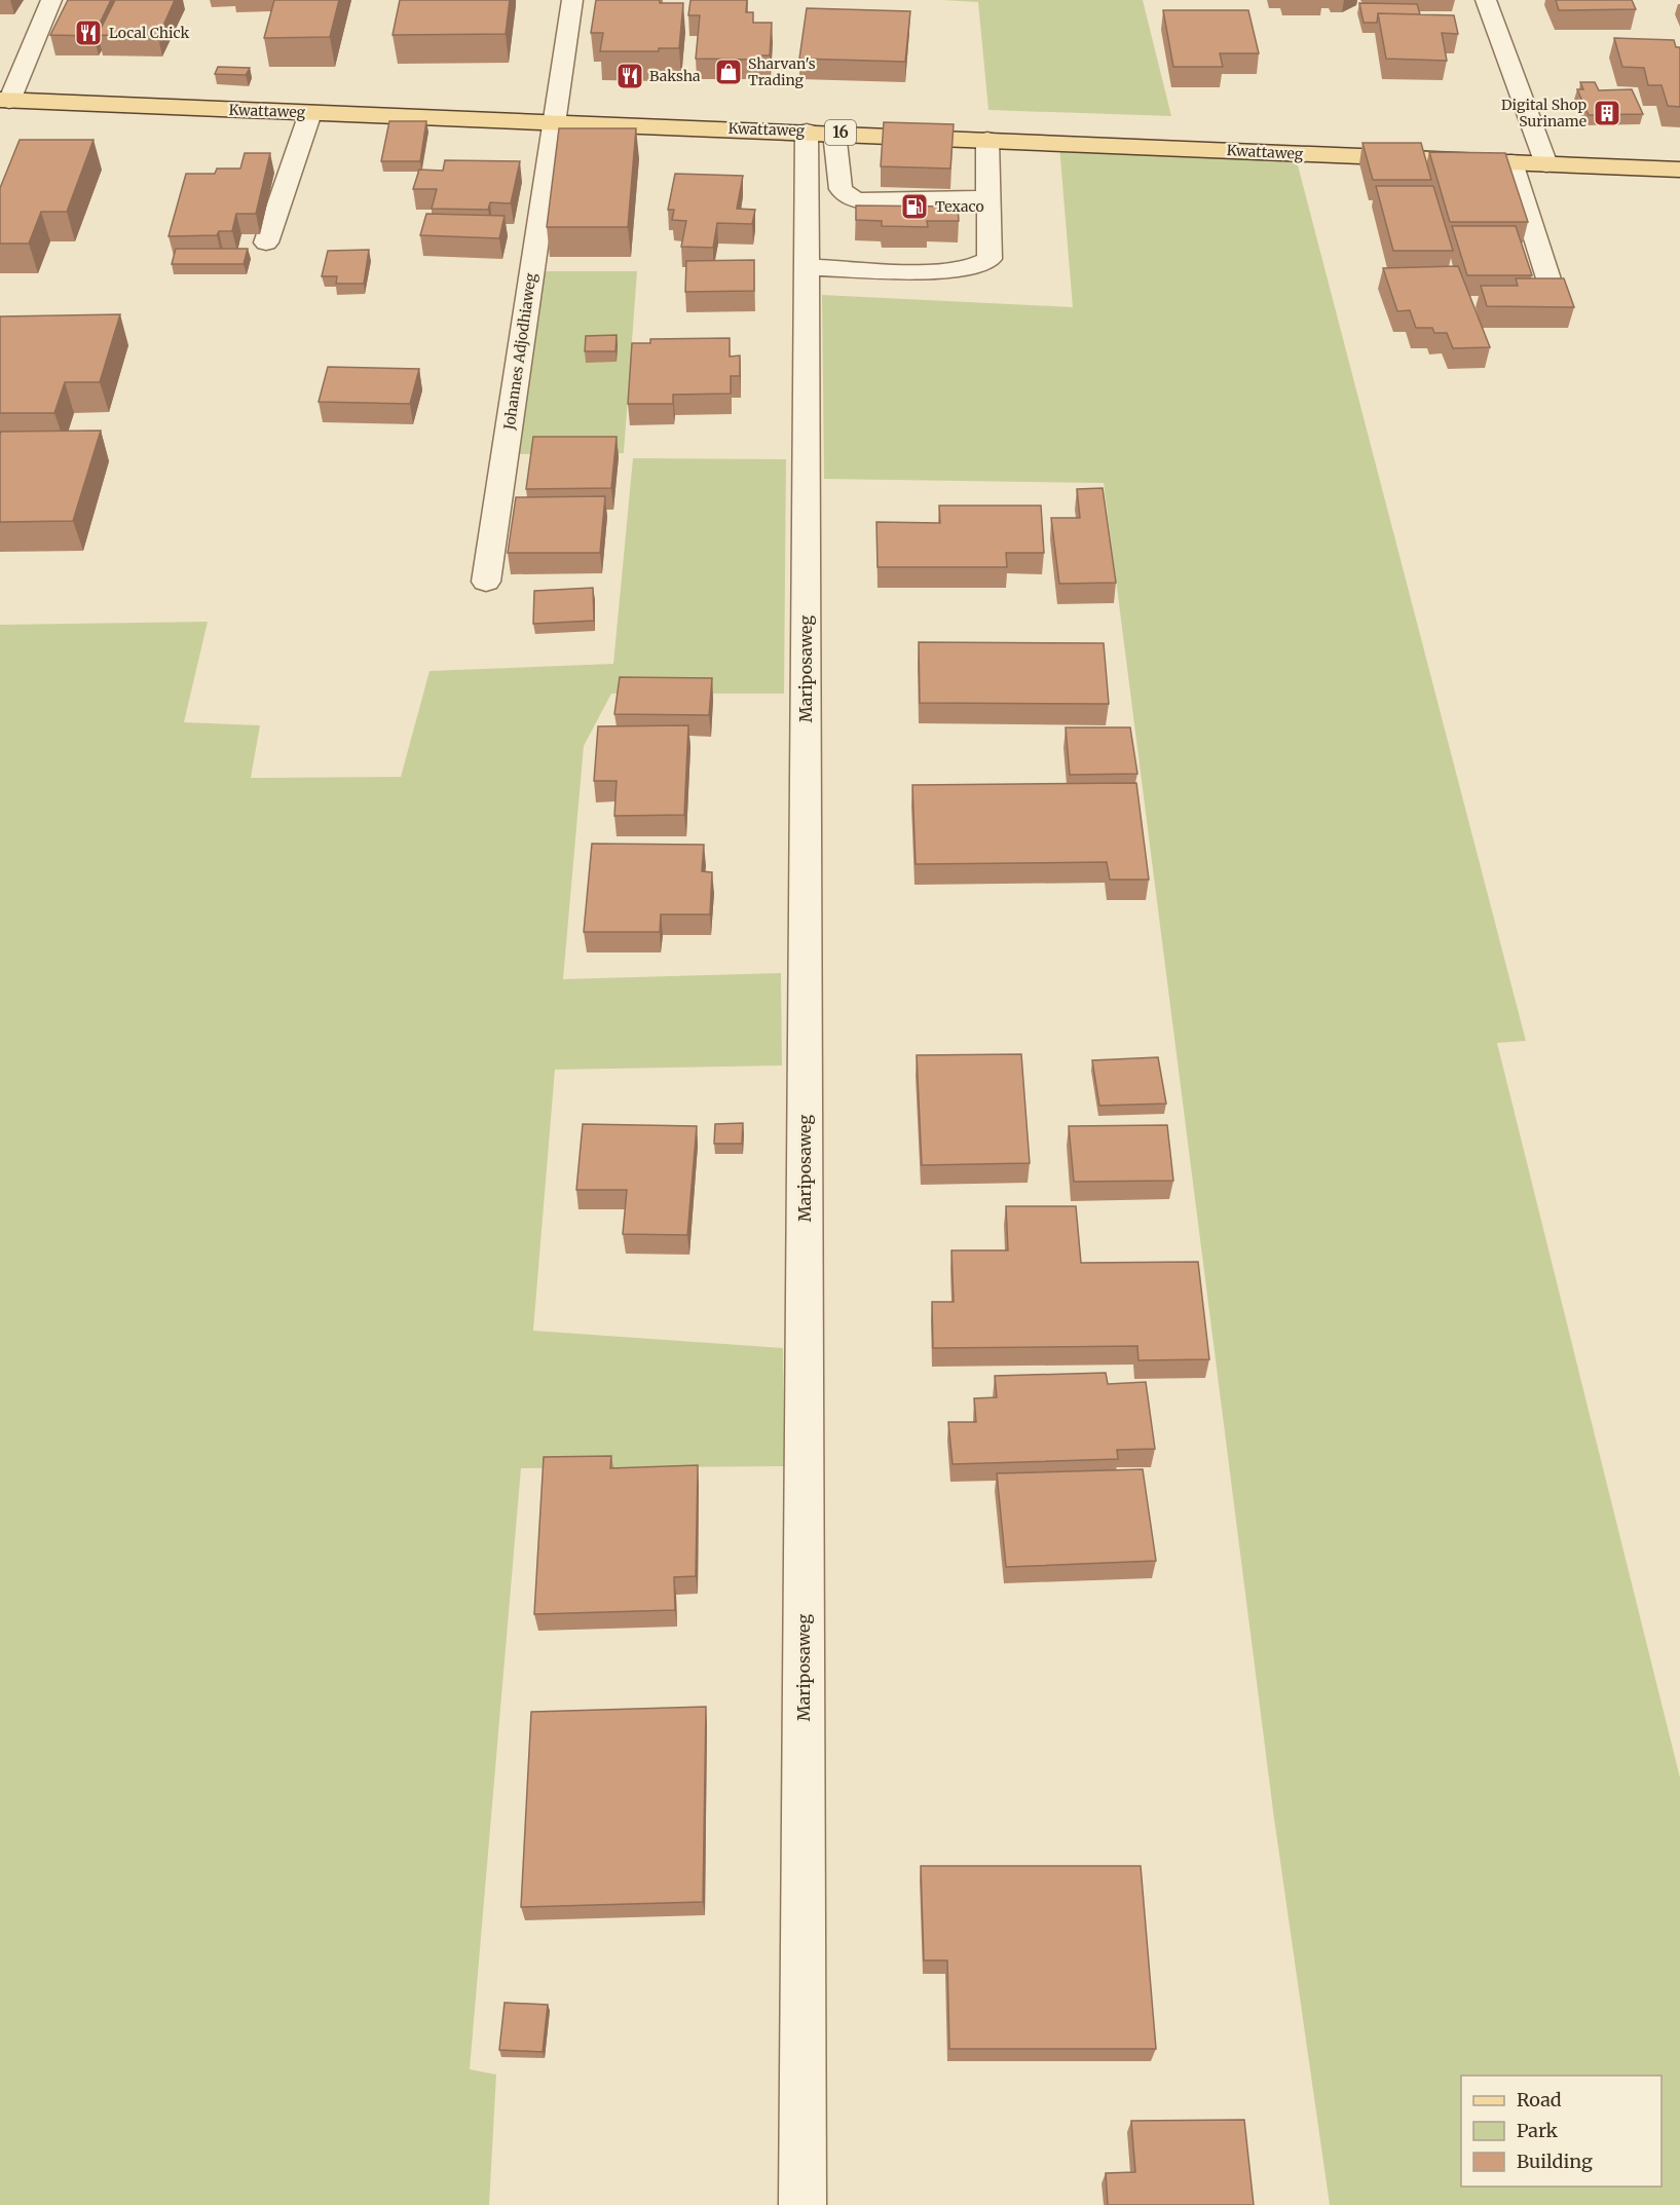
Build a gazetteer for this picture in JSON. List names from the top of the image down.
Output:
{
  "streets": {
    "main road": ["Kwattaweg", "16"],
    "street": ["Johannes Adjodhiaweg", "Mariposaweg"]
  },
  "crossings": [
    ["Kwattaweg", "Johannes Adjodhiaweg"],
    ["Kwattaweg", "Mariposaweg"]
  ],
  "places": {
    "restaurant": ["Local Chick", "Baksha"],
    "shop": ["Sharvan's Trading"],
    "building": ["Digital Shop Suriname"],
    "fuel station": ["Texaco"]
  },
  "legend": ["Road", "Park", "Building"]
}
